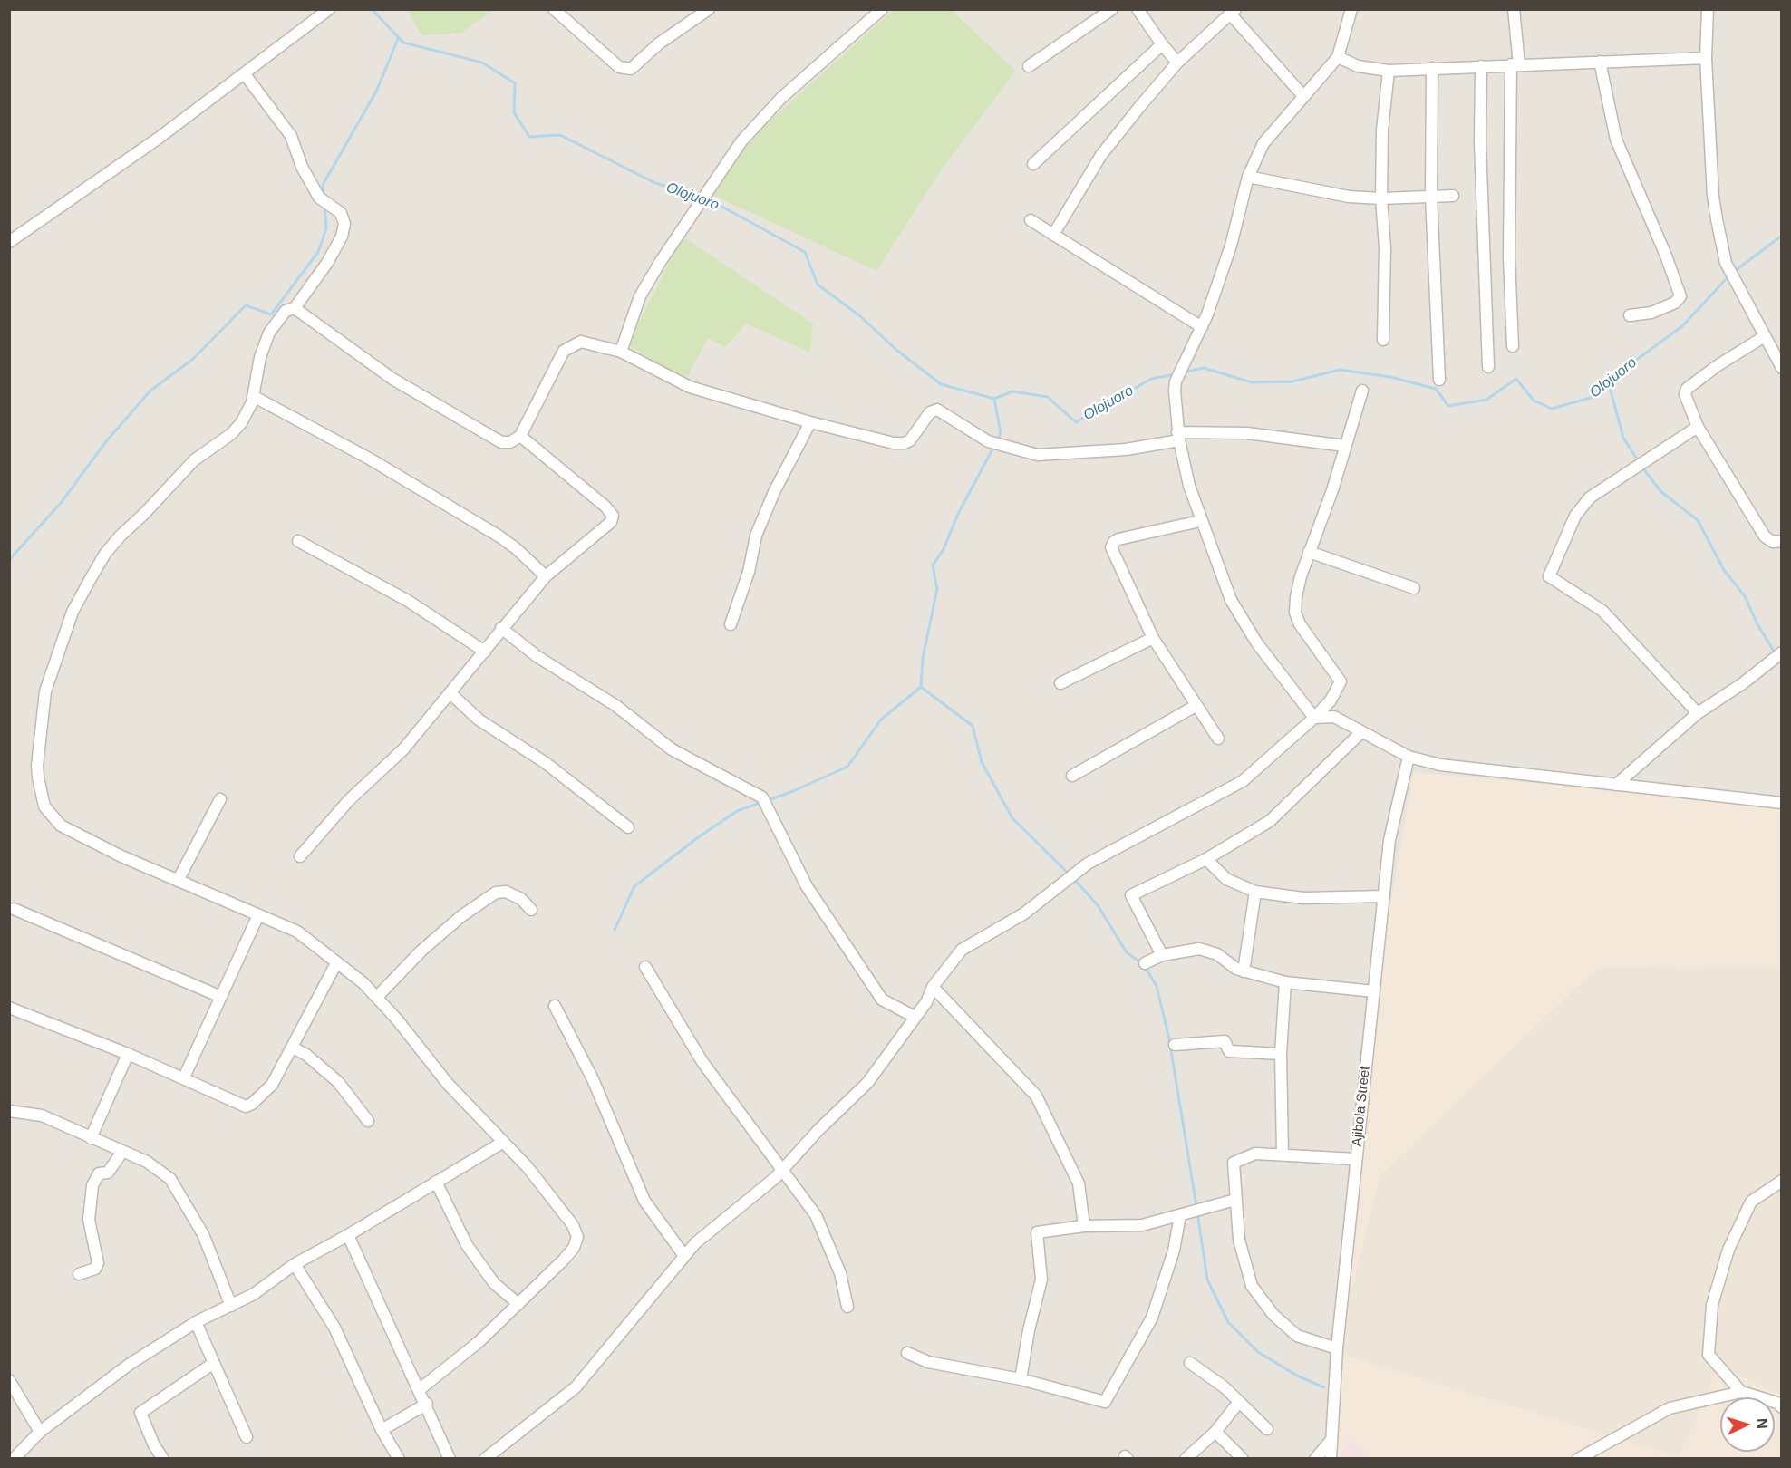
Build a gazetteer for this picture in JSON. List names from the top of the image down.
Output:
{
  "streets": {
    "street": ["Ajibola Street"]
  },
  "water": ["Olojuoro"],
  "north": "right"
}
